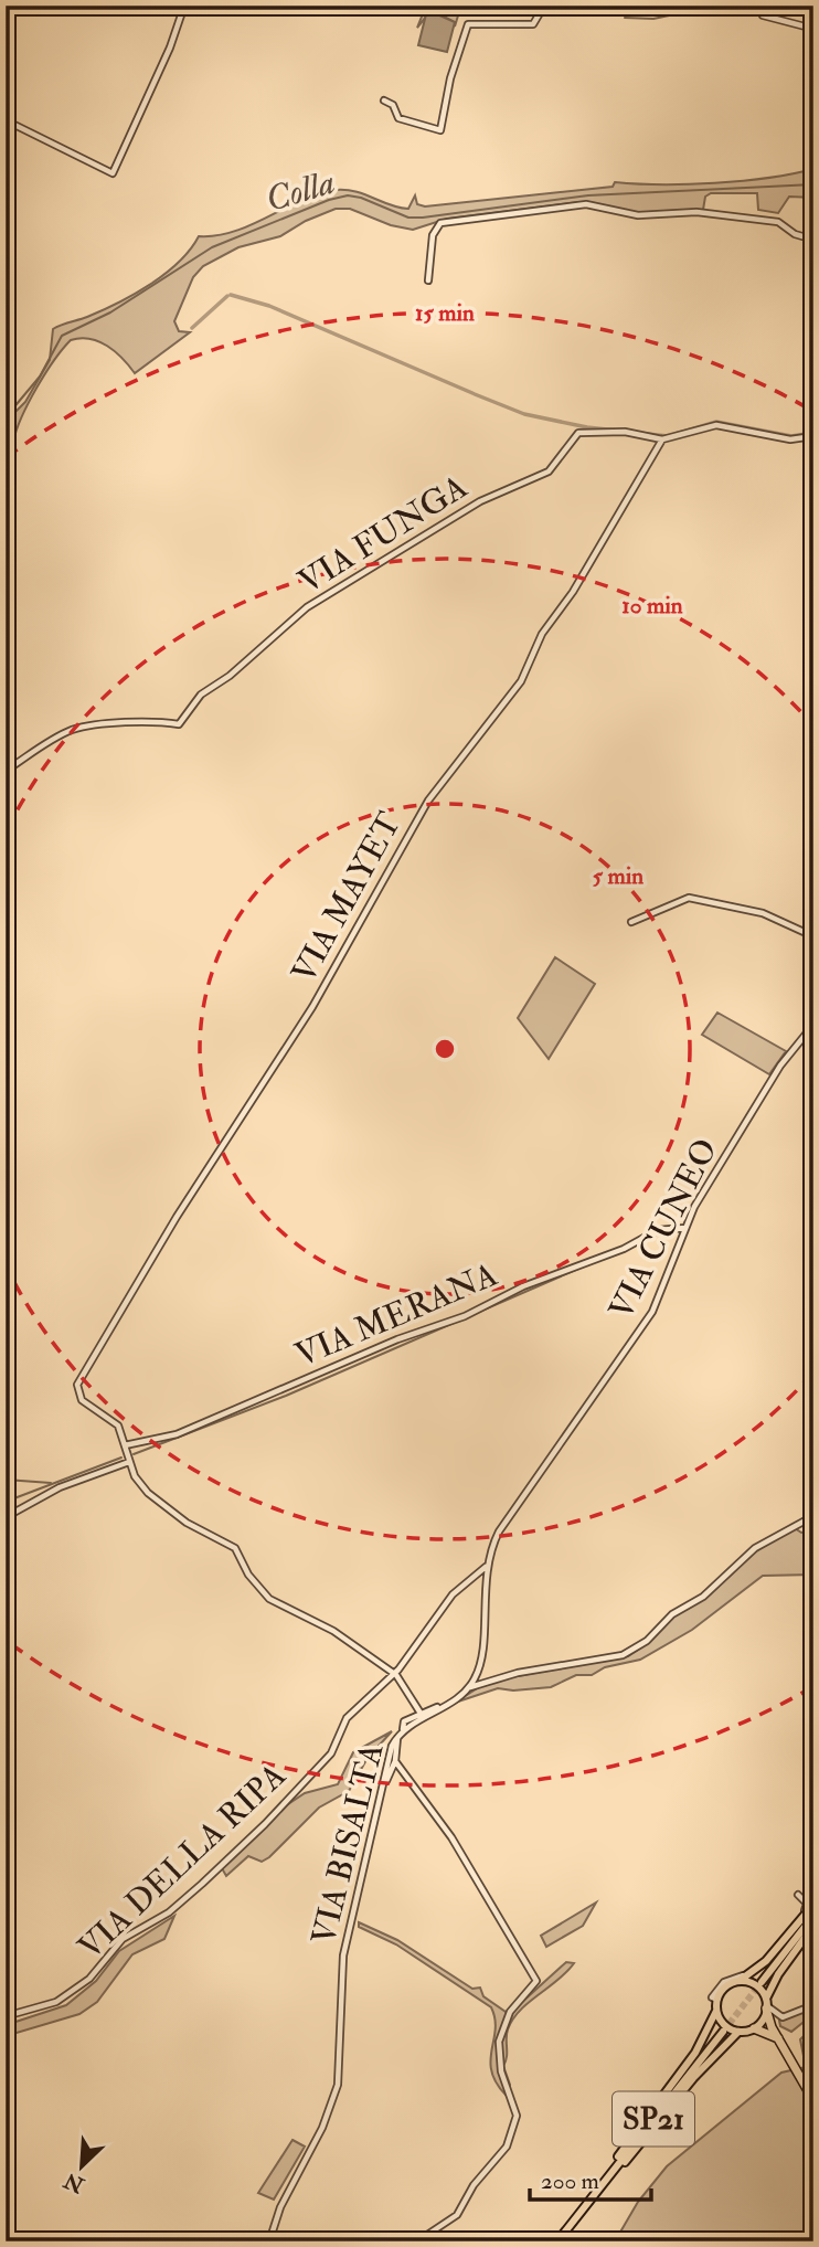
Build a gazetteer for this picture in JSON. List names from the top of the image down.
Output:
{
  "streets": {
    "main road": ["SP21"],
    "street": [
      "VIA FUNGA",
      "VIA MAYET",
      "VIA CUNEO",
      "VIA MERANA",
      "VIA BISALTA",
      "VIA DELLA RIPA"
    ]
  },
  "crossings": [
    ["VIA FUNGA", "VIA MAYET"],
    ["VIA MAYET", "VIA MERANA"],
    ["VIA CUNEO", "VIA MERANA"],
    ["VIA CUNEO", "VIA DELLA RIPA"]
  ],
  "water": ["Colla"],
  "scale_bar": "200 m",
  "north": "bottom left",
  "rings": ["15 min", "10 min", "5 min"]
}
